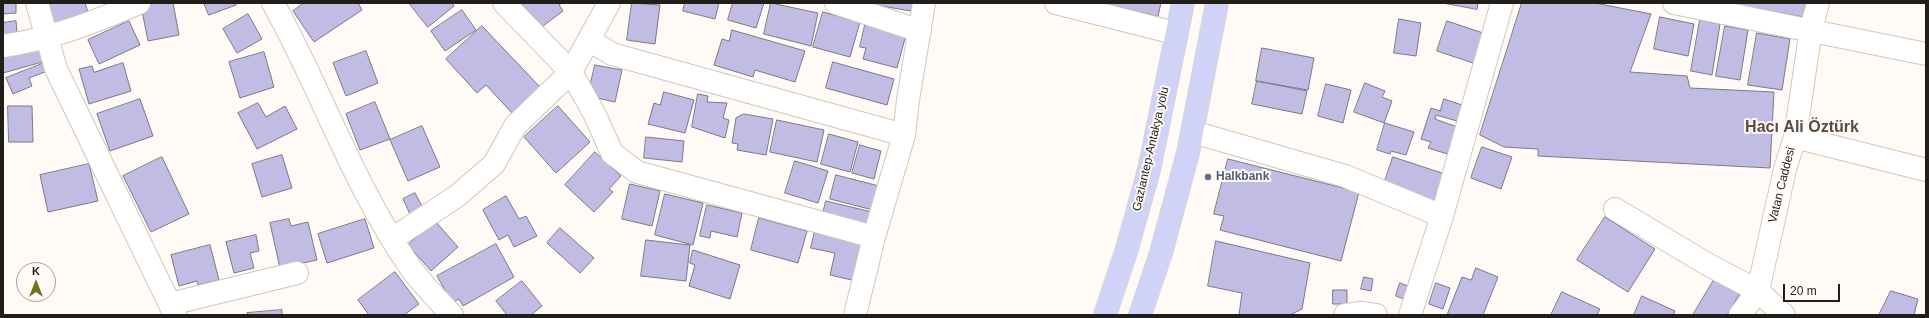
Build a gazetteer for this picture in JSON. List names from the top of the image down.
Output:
{
  "streets": {
    "main road": ["Gaziantep-Antakya yolu"],
    "street": ["Vatan Caddesi"]
  },
  "districts": ["Hacı Ali Öztürk"],
  "places": ["Halkbank"],
  "scale_bar": "20 m",
  "north": "top"
}
